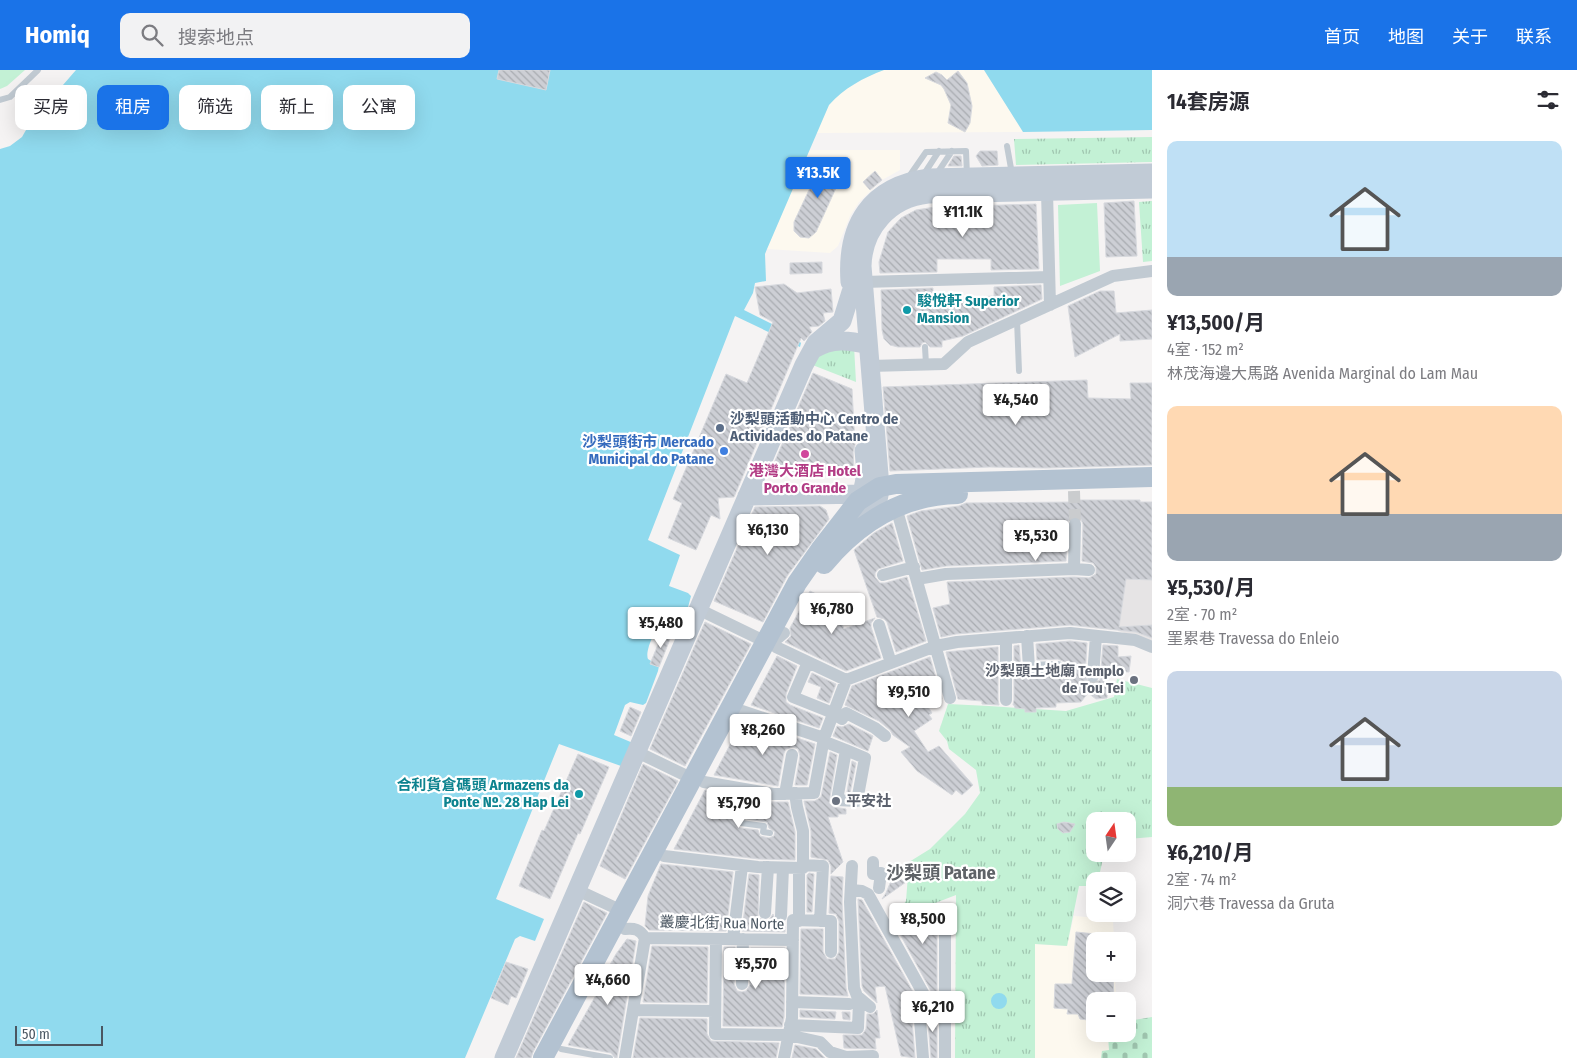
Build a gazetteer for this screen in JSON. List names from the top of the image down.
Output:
{
  "streets": {
    "street": ["叢慶北街 Rua Norte"]
  },
  "districts": ["沙梨頭 Patane"],
  "places": [
    "駿悅軒 Superior Mansion",
    "沙梨頭活動中心 Centro de Actividades do Patane",
    "沙梨頭街市 Mercado Municipal do Patane",
    "港灣大酒店 Hotel Porto Grande",
    "沙梨頭土地廟 Templo de Tou Tei",
    "合利貨倉碼頭 Armazens da Ponte Nº. 28 Hap Lei",
    "平安社"
  ],
  "scale_bar": "50 m",
  "north": "top",
  "page": {
    "header": "Homiq",
    "search": "搜索地点",
    "nav": [
      "首页",
      "地图",
      "关于",
      "联系"
    ],
    "heading": "14套房源",
    "chip": [
      "买房",
      "租房",
      "筛选",
      "新上",
      "公寓"
    ],
    "list": [
      {
        "name": "¥13,500/月",
        "note": "4室 · 152 m² · 林茂海邊大馬路 Avenida Marginal do Lam Mau"
      },
      {
        "name": "¥5,530/月",
        "note": "2室 · 70 m² · 罣累巷 Travessa do Enleio"
      },
      {
        "name": "¥6,210/月",
        "note": "2室 · 74 m² · 洞穴巷 Travessa da Gruta"
      }
    ],
    "price": [
      "¥13.5K",
      "¥11.1K",
      "¥4,540",
      "¥6,130",
      "¥5,530",
      "¥6,780",
      "¥5,480",
      "¥9,510",
      "¥8,260",
      "¥5,790",
      "¥8,500",
      "¥5,570",
      "¥4,660",
      "¥6,210"
    ],
    "map_buttons": ["+", "−"],
    "scale": "50 m"
  }
}
